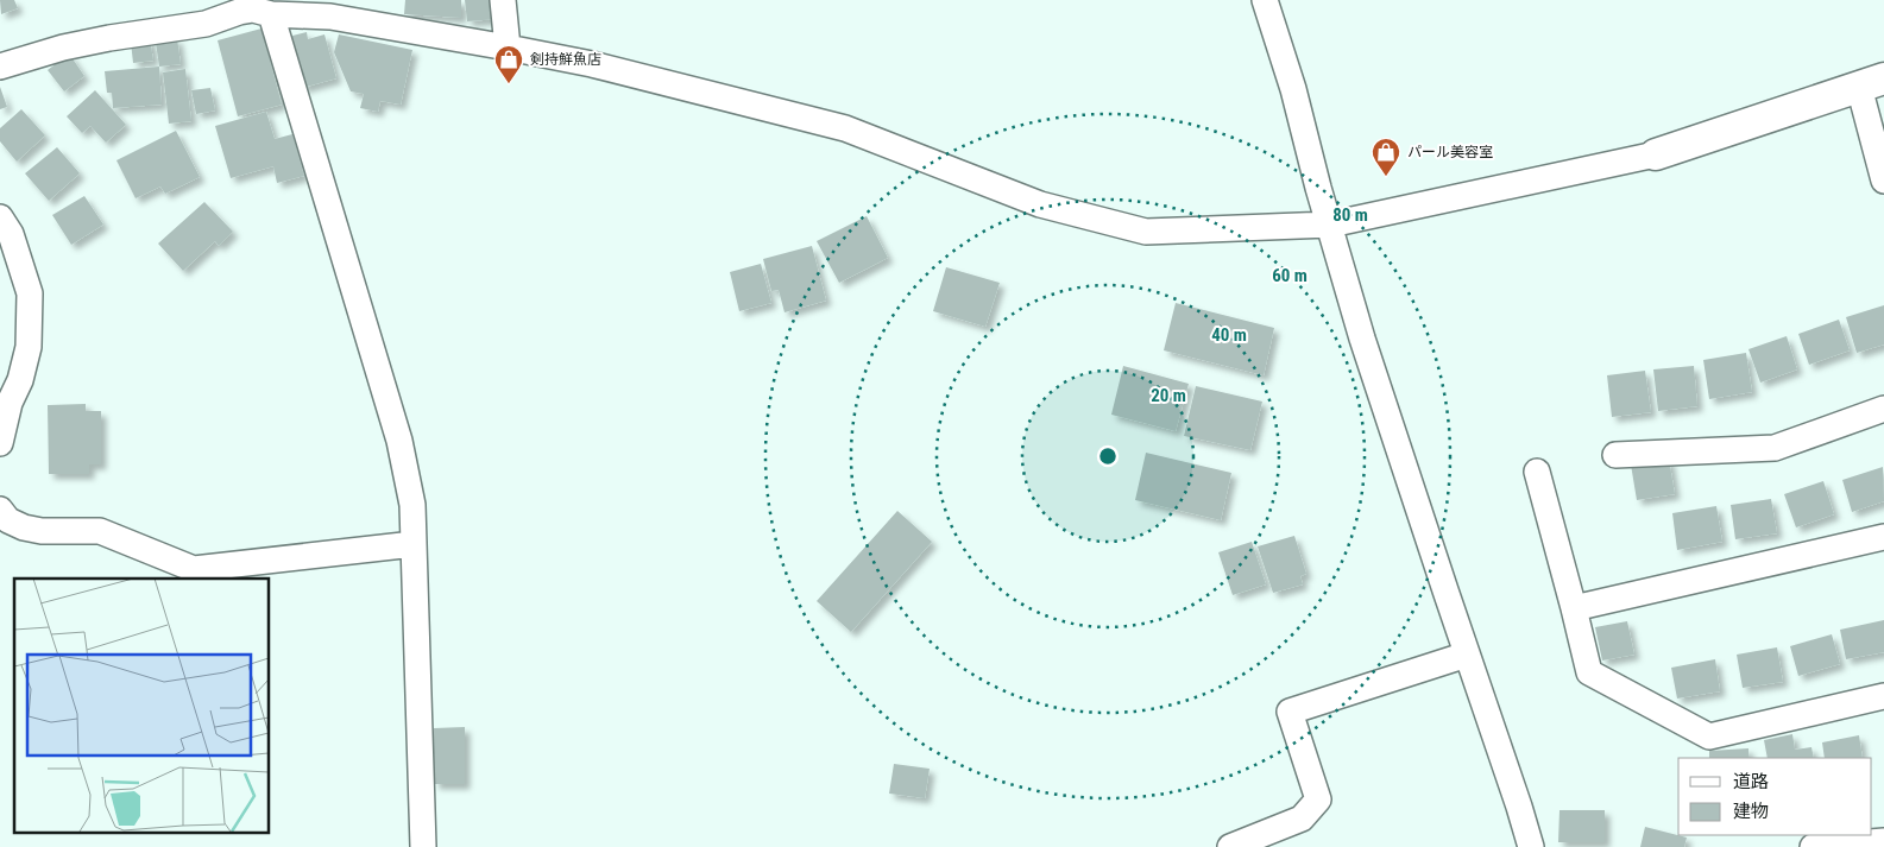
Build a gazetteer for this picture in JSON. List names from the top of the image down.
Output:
{
  "places": {
    "shop": ["剣持鮮魚店", "パール美容室"]
  },
  "legend": ["道路", "建物"],
  "rings": [
    "80 m",
    "60 m",
    "40 m",
    "20 m"
  ]
}
